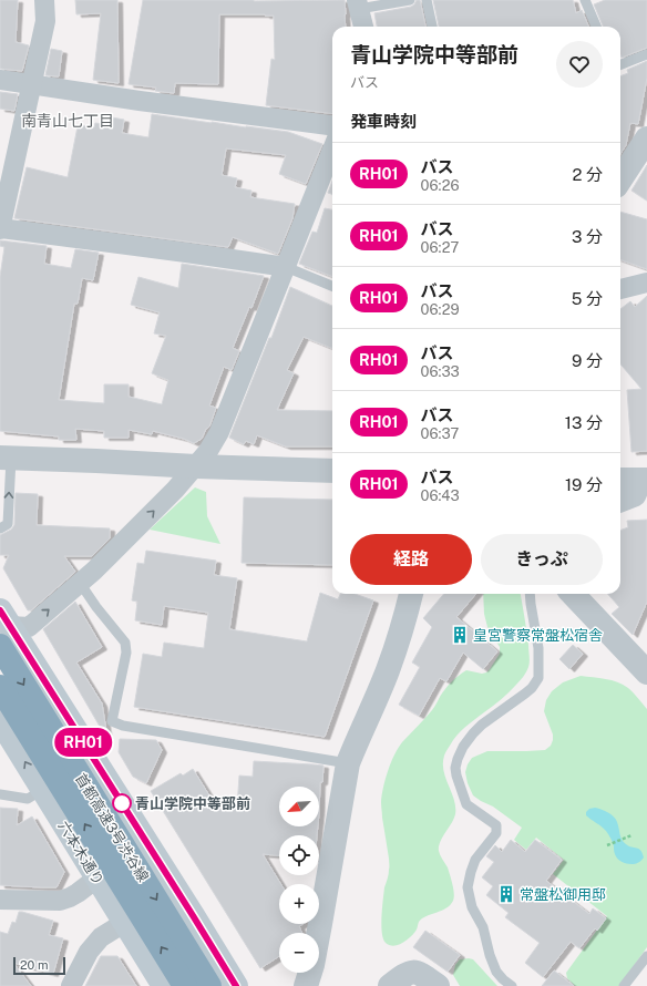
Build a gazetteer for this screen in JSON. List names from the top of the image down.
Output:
{
  "streets": {
    "highway": ["首都高速3号渋谷線"],
    "main road": ["六本木通り"]
  },
  "districts": ["南青山七丁目"],
  "places": {
    "building": ["皇宮警察常盤松宿舎", "常盤松御用邸"],
    "other": ["青山学院中等部前"]
  },
  "lines": ["bus line RH01"],
  "scale_bar": "20 m",
  "north": "bottom left",
  "page": {
    "on_map": "RH01",
    "heading": [
      ["青山学院中等部前", "バス"],
      "発車時刻"
    ],
    "list": [
      {
        "mark": "RH01",
        "name": "バス",
        "note": "06:26",
        "value": "2 分"
      },
      {
        "mark": "RH01",
        "name": "バス",
        "note": "06:27",
        "value": "3 分"
      },
      {
        "mark": "RH01",
        "name": "バス",
        "note": "06:29",
        "value": "5 分"
      },
      {
        "mark": "RH01",
        "name": "バス",
        "note": "06:33",
        "value": "9 分"
      },
      {
        "mark": "RH01",
        "name": "バス",
        "note": "06:37",
        "value": "13 分"
      },
      {
        "mark": "RH01",
        "name": "バス",
        "note": "06:43",
        "value": "19 分"
      }
    ],
    "buttons": ["経路", "きっぷ"],
    "map_buttons": ["+", "−"],
    "scale": "20 m"
  }
}
